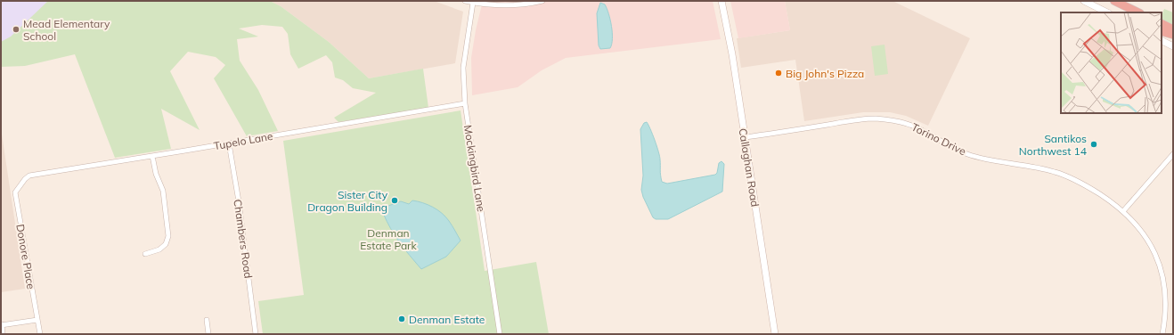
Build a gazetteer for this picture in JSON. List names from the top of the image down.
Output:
{
  "streets": {
    "main road": ["Callaghan Road"],
    "street": [
      "Torino Drive",
      "Tupelo Lane",
      "Mockingbird Lane",
      "Chambers Road",
      "Donore Place"
    ]
  },
  "crossings": [
    ["Torino Drive", "Callaghan Road"],
    ["Tupelo Lane", "Mockingbird Lane"],
    ["Tupelo Lane", "Chambers Road"],
    ["Tupelo Lane", "Donore Place"]
  ],
  "parks": ["Denman Estate Park"],
  "places": [
    "Mead Elementary School",
    "Big John's Pizza",
    "Santikos Northwest 14",
    "Sister City Dragon Building",
    "Denman Estate"
  ]
}
